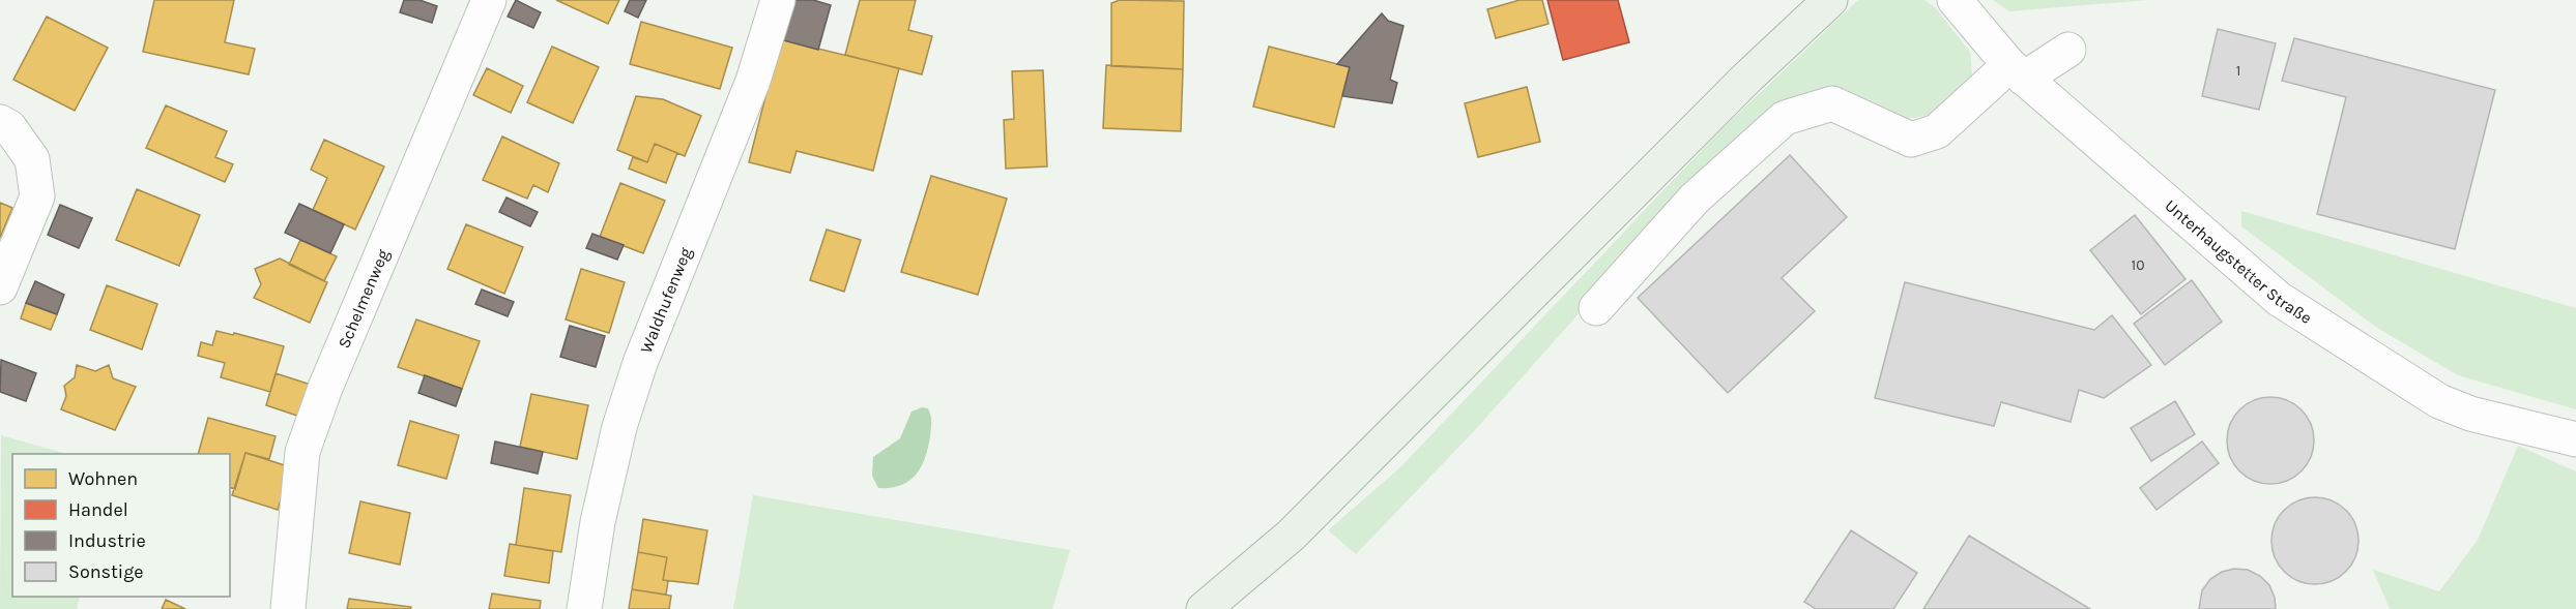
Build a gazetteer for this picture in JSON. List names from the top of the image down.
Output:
{
  "streets": {
    "street": ["Unterhaugstetter Straße", "Schelmenweg", "Waldhufenweg"]
  },
  "house_numbers": ["1", "10"],
  "legend": [
    "Wohnen",
    "Handel",
    "Industrie",
    "Sonstige"
  ]
}
